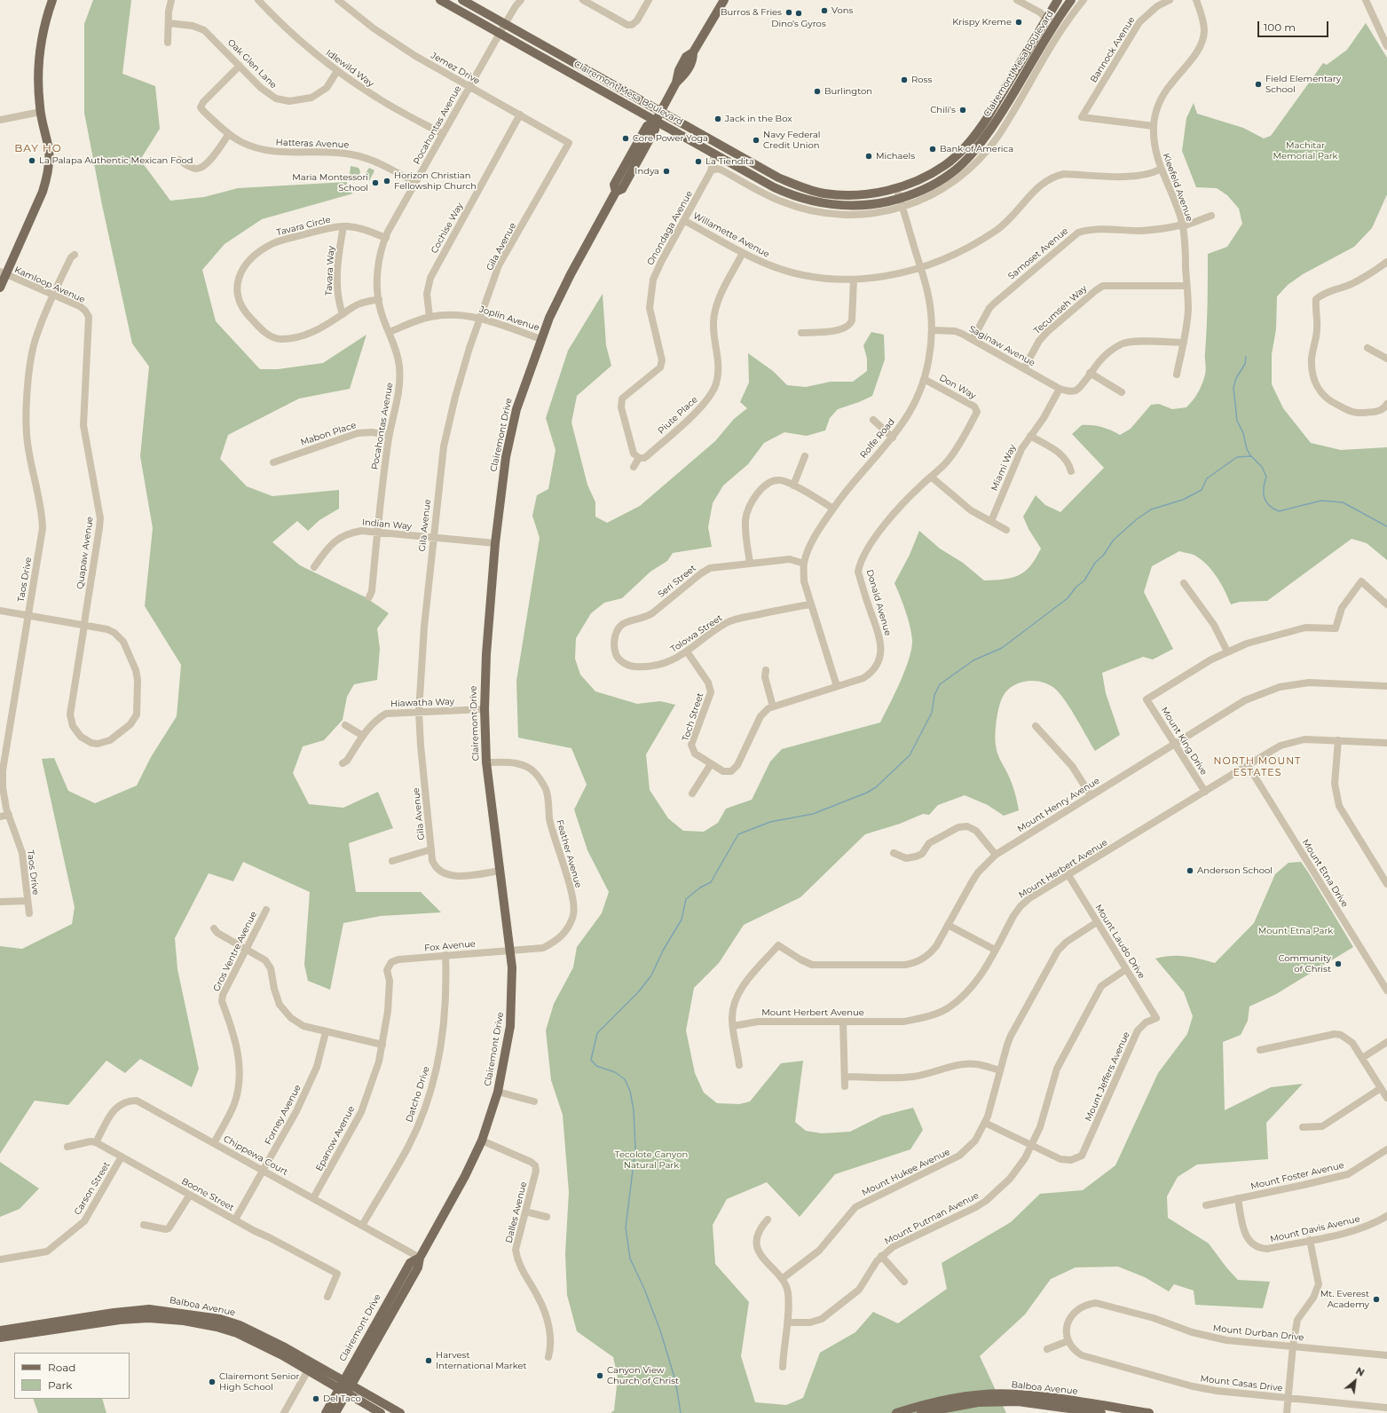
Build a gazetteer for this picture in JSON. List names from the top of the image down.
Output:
{
  "streets": {
    "main road": ["Clairemont Mesa Boulevard", "Clairemont Drive", "Balboa Avenue"],
    "street": [
      "Bannock Avenue",
      "Oak Glen Lane",
      "Idlewild Way",
      "Jemez Drive",
      "Pocahontas Avenue",
      "Hatteras Avenue",
      "Kleefeld Avenue",
      "Tavara Circle",
      "Cochise Way",
      "Onondaga Avenue",
      "Willamette Avenue",
      "Gila Avenue",
      "Samoset Avenue",
      "Tavara Way",
      "Kamloop Avenue",
      "Tecumseh Way",
      "Joplin Avenue",
      "Saginaw Avenue",
      "Don Way",
      "Piute Place",
      "Mabon Place",
      "Rolfe Road",
      "Miami Way",
      "Indian Way",
      "Quapaw Avenue",
      "Taos Drive",
      "Seri Street",
      "Donald Avenue",
      "Tolowa Street",
      "Hiawatha Way",
      "Toch Street",
      "Mount King Drive",
      "Mount Henry Avenue",
      "Feather Avenue",
      "Mount Herbert Avenue",
      "Mount Etna Drive",
      "Mount Laudo Drive",
      "Fox Avenue",
      "Gros Ventre Avenue",
      "Mount Jeffers Avenue",
      "Datcho Drive",
      "Forney Avenue",
      "Epanow Avenue",
      "Chippewa Court",
      "Mount Hukee Avenue",
      "Mount Foster Avenue",
      "Carson Street",
      "Boone Street",
      "Dalles Avenue",
      "Mount Putman Avenue",
      "Mount Davis Avenue",
      "Mount Durban Drive",
      "Mount Casas Drive"
    ]
  },
  "crossings": [
    ["Bannock Avenue", "Kleefeld Avenue"],
    ["Oak Glen Lane", "Idlewild Way"],
    ["Oak Glen Lane", "Hatteras Avenue"],
    ["Clairemont Mesa Boulevard", "Pocahontas Avenue"],
    ["Clairemont Mesa Boulevard", "Onondaga Avenue"],
    ["Clairemont Mesa Boulevard", "Clairemont Drive"],
    ["Clairemont Mesa Boulevard", "Rolfe Road"],
    ["Idlewild Way", "Pocahontas Avenue"],
    ["Jemez Drive", "Pocahontas Avenue"],
    ["Jemez Drive", "Cochise Way"],
    ["Jemez Drive", "Gila Avenue"],
    ["Pocahontas Avenue", "Hatteras Avenue"],
    ["Pocahontas Avenue", "Tavara Circle"],
    ["Pocahontas Avenue", "Joplin Avenue"],
    ["Pocahontas Avenue", "Mabon Place"],
    ["Pocahontas Avenue", "Indian Way"],
    ["Kleefeld Avenue", "Willamette Avenue"],
    ["Kleefeld Avenue", "Samoset Avenue"],
    ["Kleefeld Avenue", "Tecumseh Way"],
    ["Tavara Circle", "Tavara Way"],
    ["Cochise Way", "Joplin Avenue"],
    ["Onondaga Avenue", "Willamette Avenue"],
    ["Onondaga Avenue", "Piute Place"],
    ["Willamette Avenue", "Piute Place"],
    ["Willamette Avenue", "Rolfe Road"],
    ["Gila Avenue", "Joplin Avenue"],
    ["Gila Avenue", "Clairemont Drive"],
    ["Gila Avenue", "Indian Way"],
    ["Gila Avenue", "Hiawatha Way"],
    ["Samoset Avenue", "Saginaw Avenue"],
    ["Kamloop Avenue", "Quapaw Avenue"],
    ["Kamloop Avenue", "Taos Drive"],
    ["Tecumseh Way", "Saginaw Avenue"],
    ["Joplin Avenue", "Clairemont Drive"],
    ["Saginaw Avenue", "Rolfe Road"],
    ["Saginaw Avenue", "Miami Way"],
    ["Don Way", "Rolfe Road"],
    ["Don Way", "Donald Avenue"],
    ["Clairemont Drive", "Indian Way"],
    ["Clairemont Drive", "Hiawatha Way"],
    ["Clairemont Drive", "Feather Avenue"],
    ["Clairemont Drive", "Fox Avenue"],
    ["Clairemont Drive", "Chippewa Court"],
    ["Clairemont Drive", "Dalles Avenue"],
    ["Clairemont Drive", "Balboa Avenue"],
    ["Rolfe Road", "Seri Street"],
    ["Rolfe Road", "Donald Avenue"],
    ["Rolfe Road", "Tolowa Street"],
    ["Seri Street", "Tolowa Street"],
    ["Donald Avenue", "Toch Street"],
    ["Tolowa Street", "Toch Street"],
    ["Mount King Drive", "Mount Henry Avenue"],
    ["Mount King Drive", "Mount Herbert Avenue"],
    ["Mount Henry Avenue", "Mount Herbert Avenue"],
    ["Feather Avenue", "Fox Avenue"],
    ["Mount Herbert Avenue", "Mount Etna Drive"],
    ["Mount Herbert Avenue", "Mount Laudo Drive"],
    ["Mount Laudo Drive", "Mount Jeffers Avenue"],
    ["Mount Laudo Drive", "Mount Hukee Avenue"],
    ["Mount Laudo Drive", "Mount Putman Avenue"],
    ["Fox Avenue", "Datcho Drive"],
    ["Fox Avenue", "Epanow Avenue"],
    ["Gros Ventre Avenue", "Chippewa Court"],
    ["Mount Jeffers Avenue", "Mount Putman Avenue"],
    ["Datcho Drive", "Chippewa Court"],
    ["Forney Avenue", "Chippewa Court"],
    ["Forney Avenue", "Boone Street"],
    ["Epanow Avenue", "Chippewa Court"],
    ["Chippewa Court", "Boone Street"],
    ["Mount Foster Avenue", "Mount Davis Avenue"],
    ["Carson Street", "Boone Street"],
    ["Mount Durban Drive", "Mount Casas Drive"]
  ],
  "districts": ["BAY HO", "NORTH MOUNT ESTATES"],
  "parks": ["Machitar Memorial Park", "Mount Etna Park", "Tecolote Canyon Natural Park"],
  "places": [
    "Vons",
    "Burros & Fries",
    "Dino's Gyros",
    "Krispy Kreme",
    "Ross",
    "Field Elementary School",
    "Burlington",
    "Chili's",
    "Jack in the Box",
    "Core Power Yoga",
    "Navy Federal Credit Union",
    "Bank of America",
    "Michaels",
    "La Palapa Authentic Mexican Food",
    "La Tiendita",
    "Indya",
    "Horizon Christian Fellowship Church",
    "Maria Montessori School",
    "Anderson School",
    "Community of Christ",
    "Mt. Everest Academy",
    "Harvest International Market",
    "Canyon View Church of Christ",
    "Clairemont Senior High School",
    "Del Taco"
  ],
  "legend": ["Road", "Park"],
  "scale_bar": "100 m",
  "north": "top right"
}
